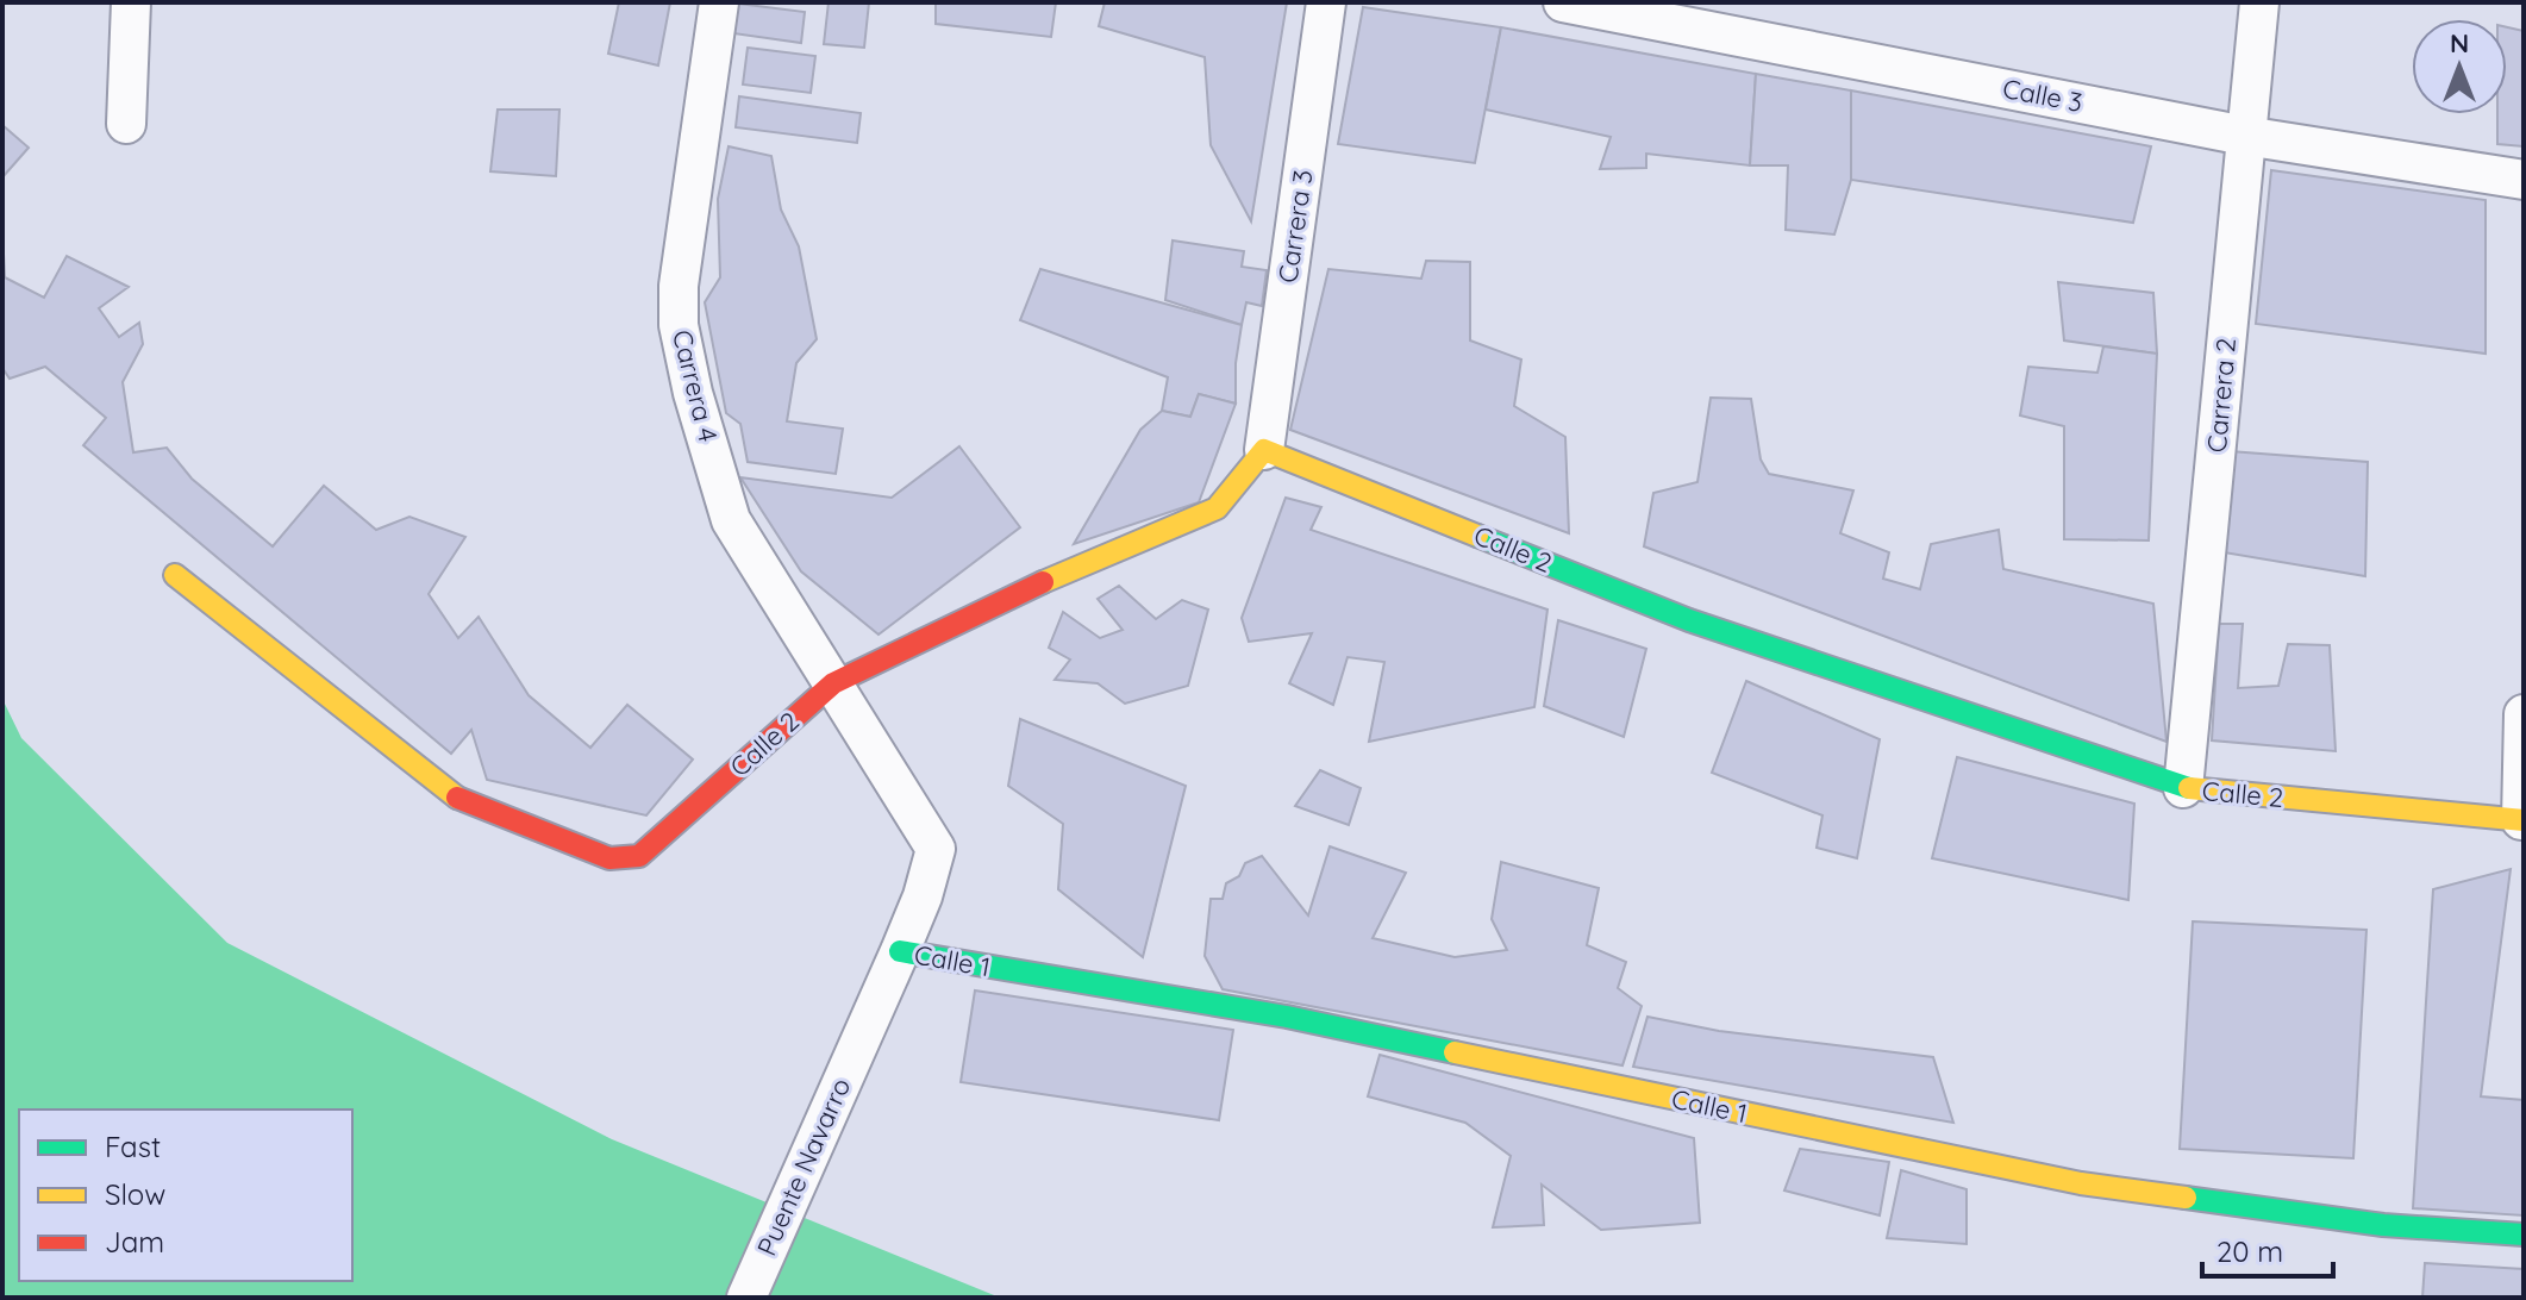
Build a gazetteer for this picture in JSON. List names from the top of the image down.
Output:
{
  "streets": {
    "street": [
      "Calle 3",
      "Carrera 3",
      "Carrera 4",
      "Carrera 2",
      "Calle 2",
      "Calle 1",
      "Puente Navarro"
    ]
  },
  "crossings": [
    ["Calle 3", "Carrera 2"],
    ["Carrera 3", "Calle 2"],
    ["Carrera 4", "Calle 2"],
    ["Carrera 4", "Calle 1"],
    ["Carrera 4", "Puente Navarro"],
    ["Carrera 2", "Calle 2"],
    ["Calle 1", "Puente Navarro"]
  ],
  "legend": ["Fast", "Slow", "Jam"],
  "scale_bar": "20 m",
  "north": "top"
}
